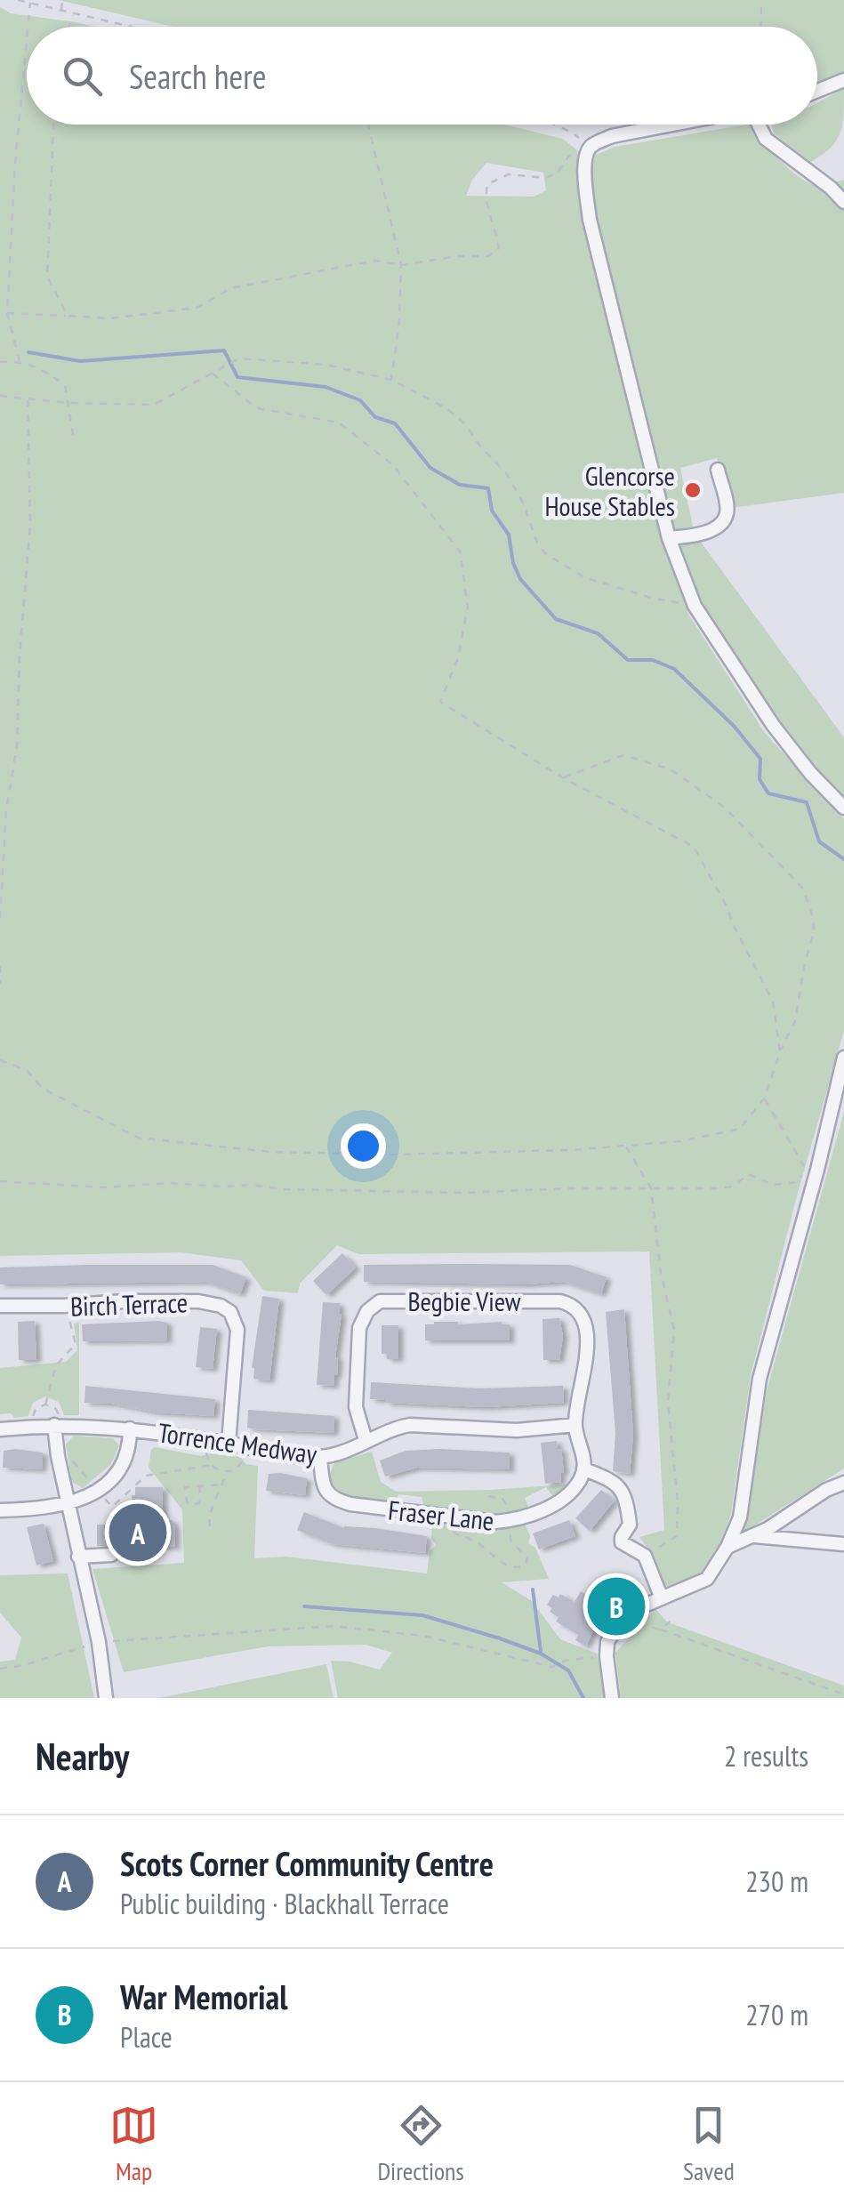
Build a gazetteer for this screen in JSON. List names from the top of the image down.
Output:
{
  "streets": {
    "street": [
      "Begbie View",
      "Birch Terrace",
      "Torrence Medway",
      "Fraser Lane"
    ]
  },
  "crossings": [
    ["Begbie View", "Torrence Medway"],
    ["Birch Terrace", "Torrence Medway"],
    ["Torrence Medway", "Fraser Lane"]
  ],
  "places": ["Glencorse House Stables"],
  "page": {
    "search": "Search here",
    "pins": ["A", "B"],
    "heading": ["Nearby", "2 results"],
    "list": [
      {
        "mark": "A",
        "name": "Scots Corner Community Centre",
        "note": "Public building · Blackhall Terrace",
        "value": "230 m"
      },
      {
        "mark": "B",
        "name": "War Memorial",
        "note": "Place",
        "value": "270 m"
      }
    ],
    "nav": ["Map", "Directions", "Saved"]
  }
}
